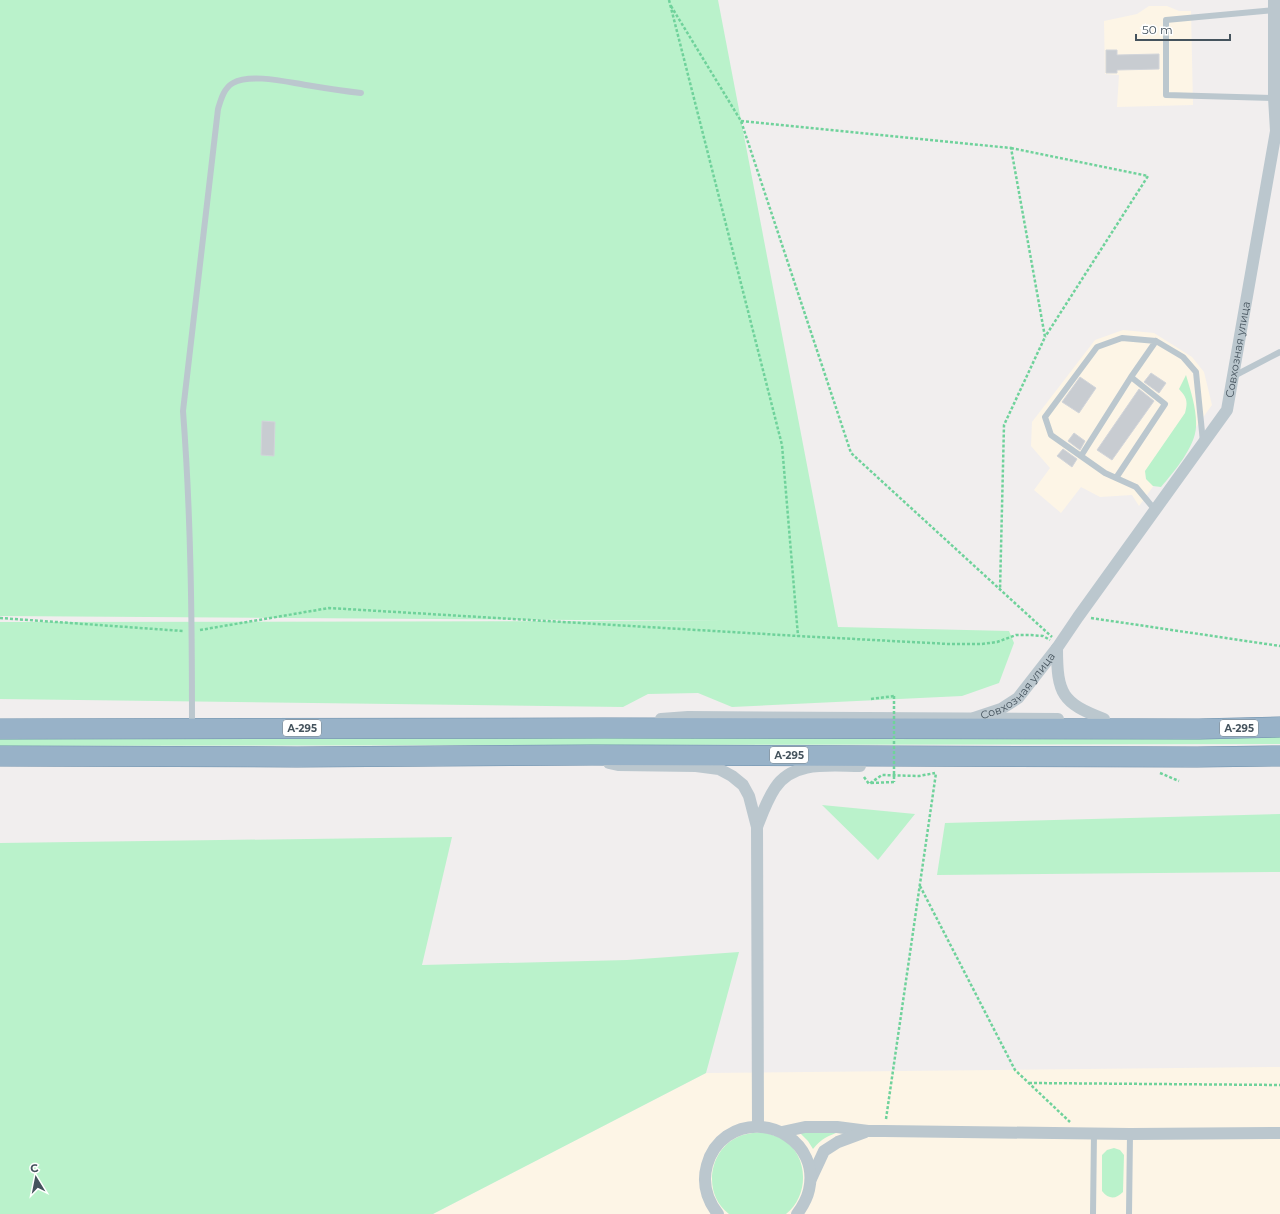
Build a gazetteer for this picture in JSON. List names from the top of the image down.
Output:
{
  "streets": {
    "highway": ["А-295"],
    "street": ["Совхозная улица"]
  },
  "crossings": [
    ["Совхозная улица", "А-295"]
  ],
  "scale_bar": "50 m",
  "north": "top"
}
